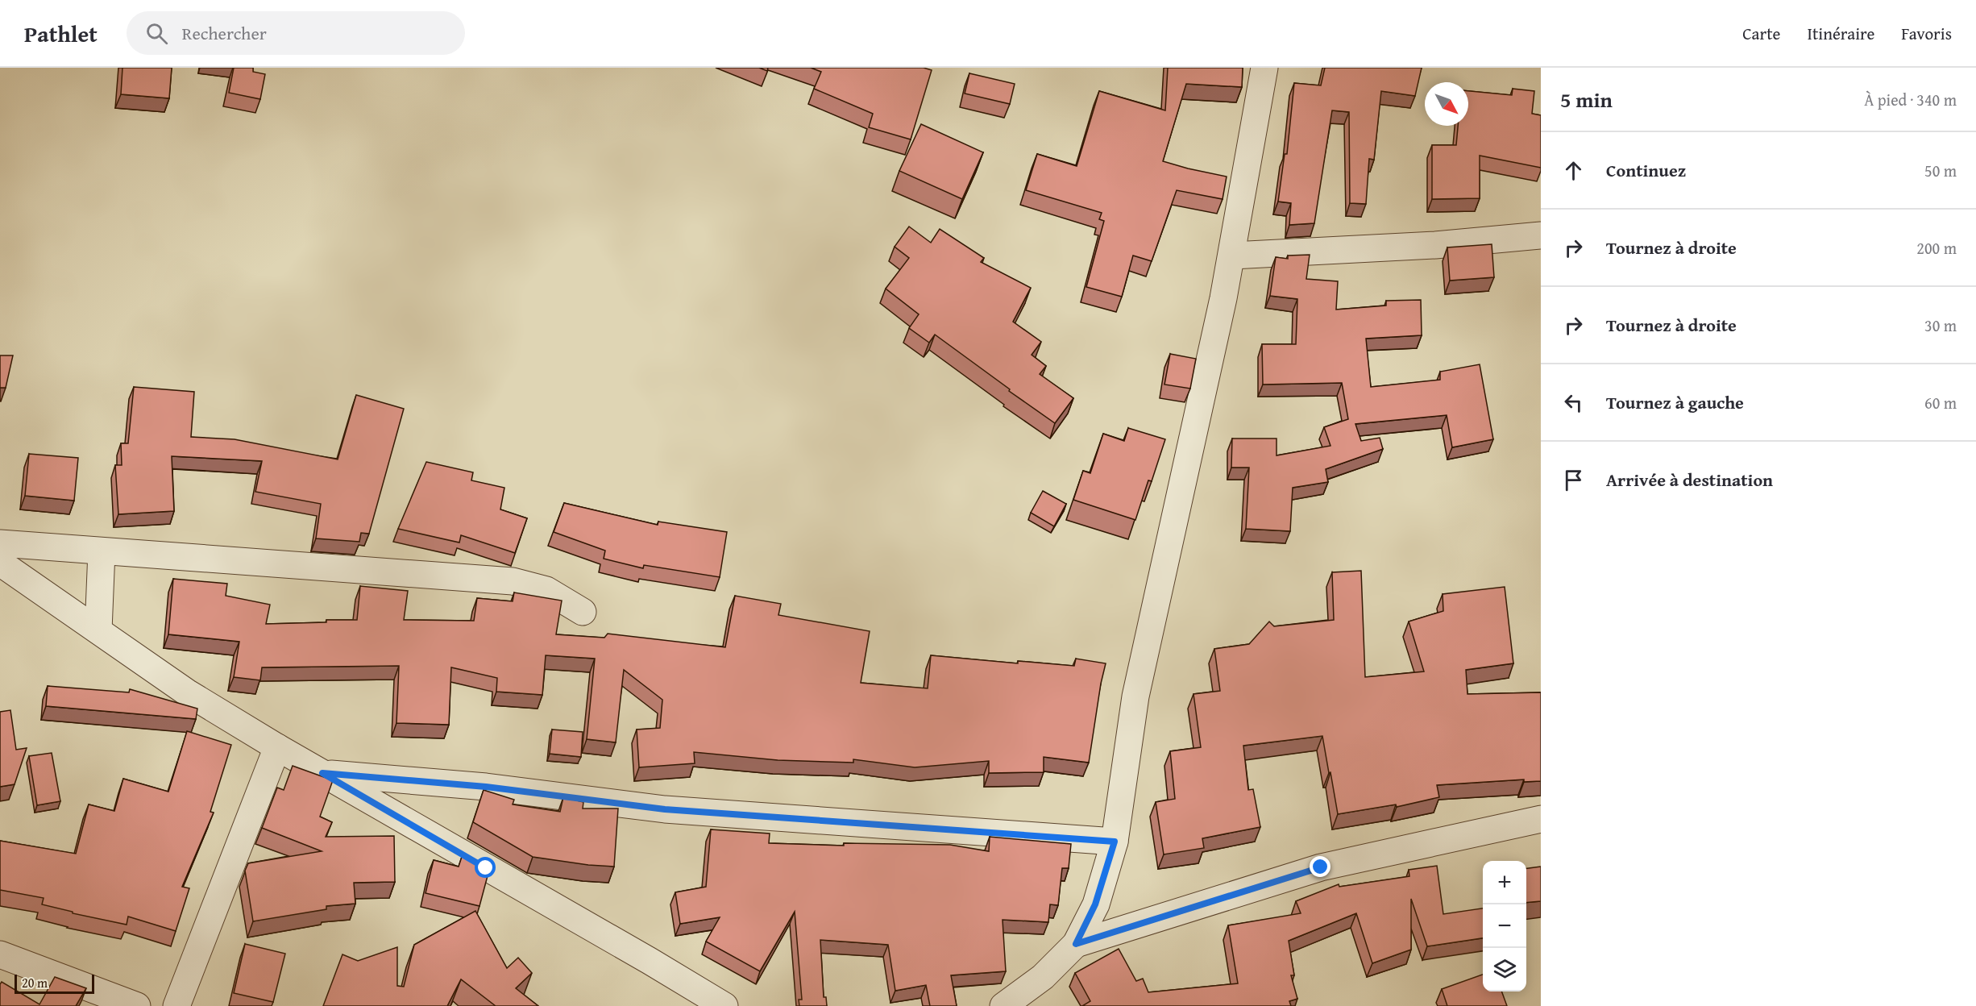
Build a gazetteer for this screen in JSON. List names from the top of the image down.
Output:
{
  "scale_bar": "20 m",
  "north": "bottom right",
  "page": {
    "header": "Pathlet",
    "search": "Rechercher",
    "nav": ["Carte", "Itinéraire", "Favoris"],
    "heading": ["5 min", "À pied · 340 m"],
    "list": [
      ["Continuez", "50 m"],
      ["Tournez à droite", "200 m"],
      ["Tournez à droite", "30 m"],
      ["Tournez à gauche", "60 m"],
      "Arrivée à destination"
    ],
    "map_buttons": ["+", "−"],
    "scale": "20 m"
  }
}
